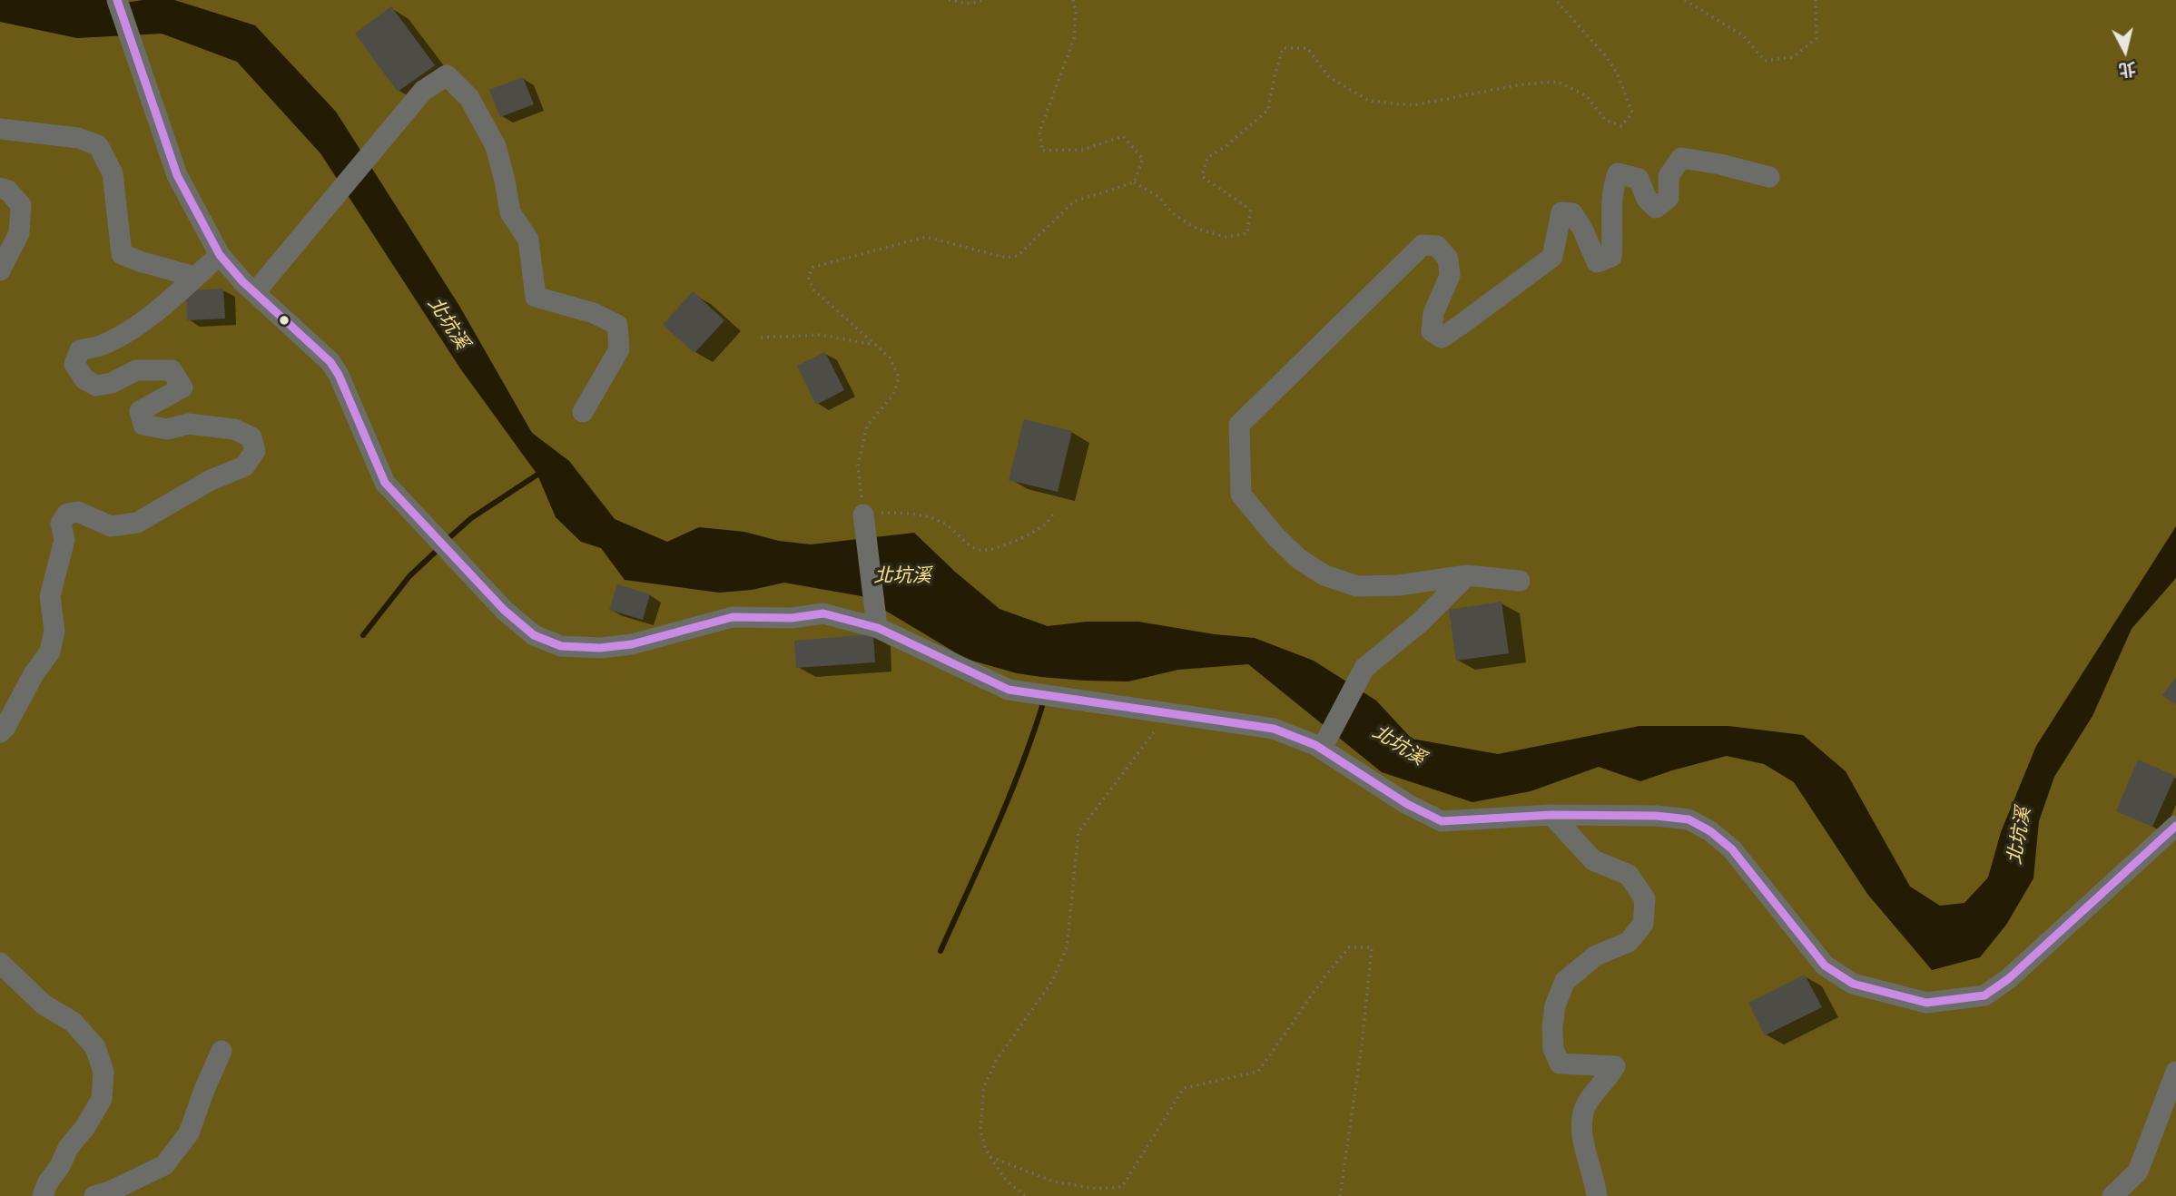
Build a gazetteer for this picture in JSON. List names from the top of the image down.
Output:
{
  "water": ["北坑溪"],
  "north": "bottom"
}
